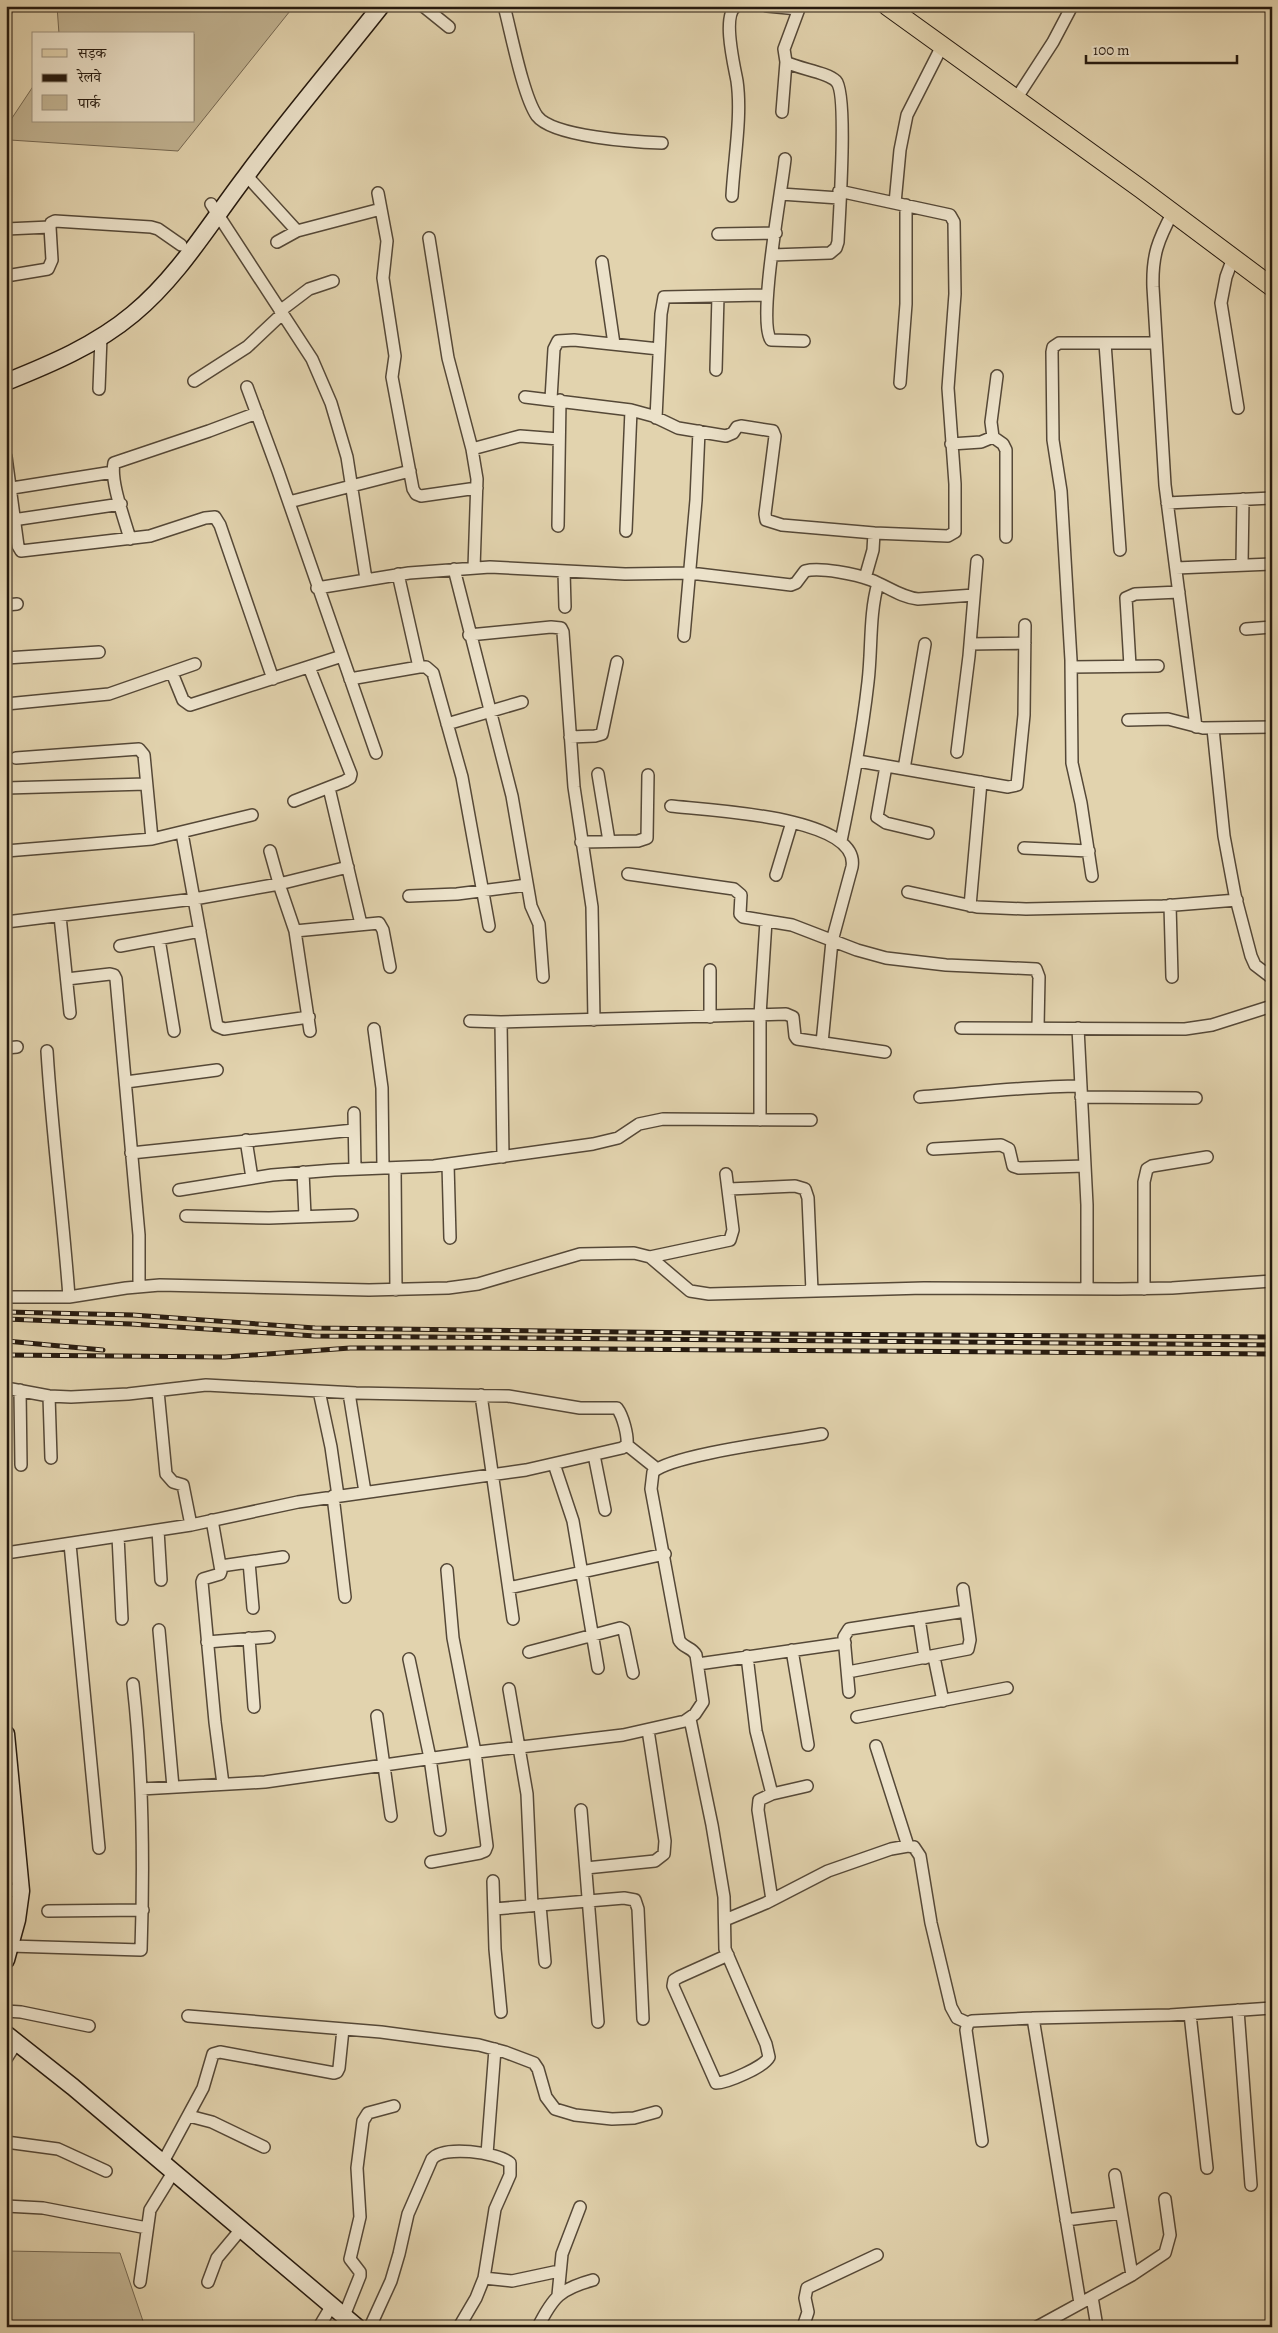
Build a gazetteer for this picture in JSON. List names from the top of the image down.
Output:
{
  "legend": ["सड़क", "रेलवे", "पार्क"],
  "scale_bar": "100 m"
}
